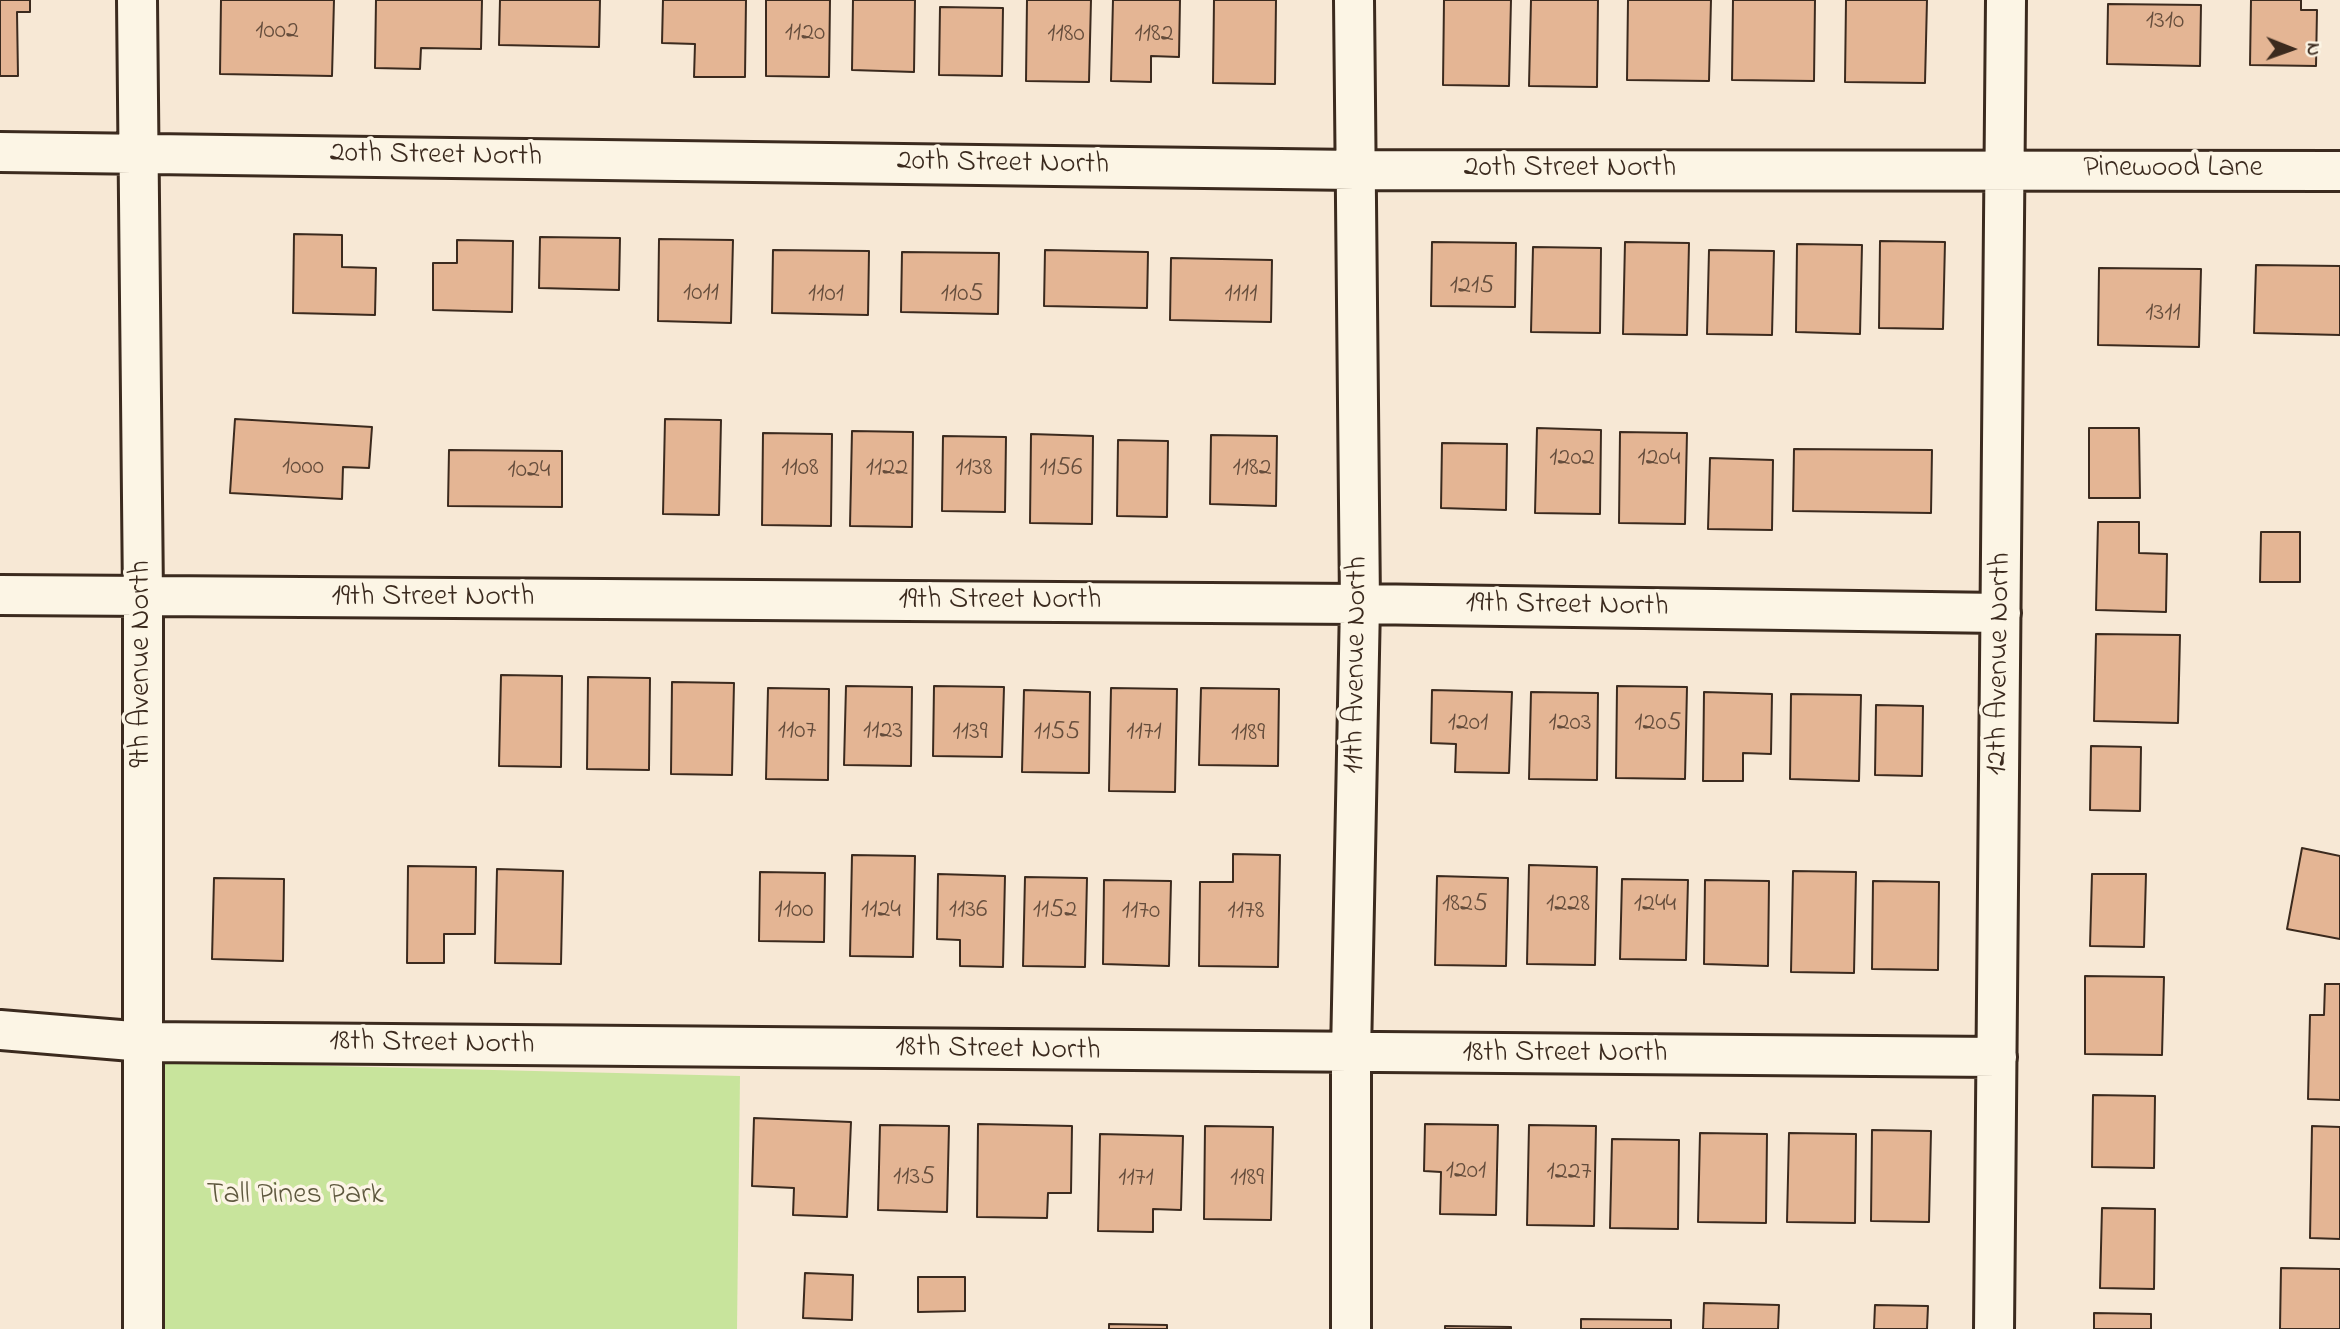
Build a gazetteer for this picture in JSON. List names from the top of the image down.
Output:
{
  "streets": {
    "street": [
      "20th Street North",
      "Pinewood Lane",
      "19th Street North",
      "9th Avenue North",
      "12th Avenue North",
      "11th Avenue North",
      "18th Street North"
    ]
  },
  "crossings": [
    ["20th Street North", "Pinewood Lane"],
    ["20th Street North", "9th Avenue North"],
    ["20th Street North", "12th Avenue North"],
    ["20th Street North", "11th Avenue North"],
    ["Pinewood Lane", "12th Avenue North"],
    ["19th Street North", "9th Avenue North"],
    ["19th Street North", "12th Avenue North"],
    ["19th Street North", "11th Avenue North"],
    ["9th Avenue North", "18th Street North"],
    ["12th Avenue North", "18th Street North"],
    ["11th Avenue North", "18th Street North"]
  ],
  "parks": ["Tall Pines Park"],
  "house_numbers": [
    "1310",
    "1002",
    "1120",
    "1180",
    "1182",
    "1215",
    "1011",
    "1101",
    "1105",
    "1111",
    "1311",
    "1202",
    "1204",
    "1000",
    "1108",
    "1122",
    "1138",
    "1156",
    "1182",
    "1024",
    "1201",
    "1203",
    "1205",
    "1107",
    "1123",
    "1139",
    "1155",
    "1171",
    "1189",
    "1825",
    "1228",
    "1244",
    "1100",
    "1124",
    "1136",
    "1152",
    "1170",
    "1178",
    "1201",
    "1227",
    "1135",
    "1171",
    "1189"
  ],
  "north": "right"
}
